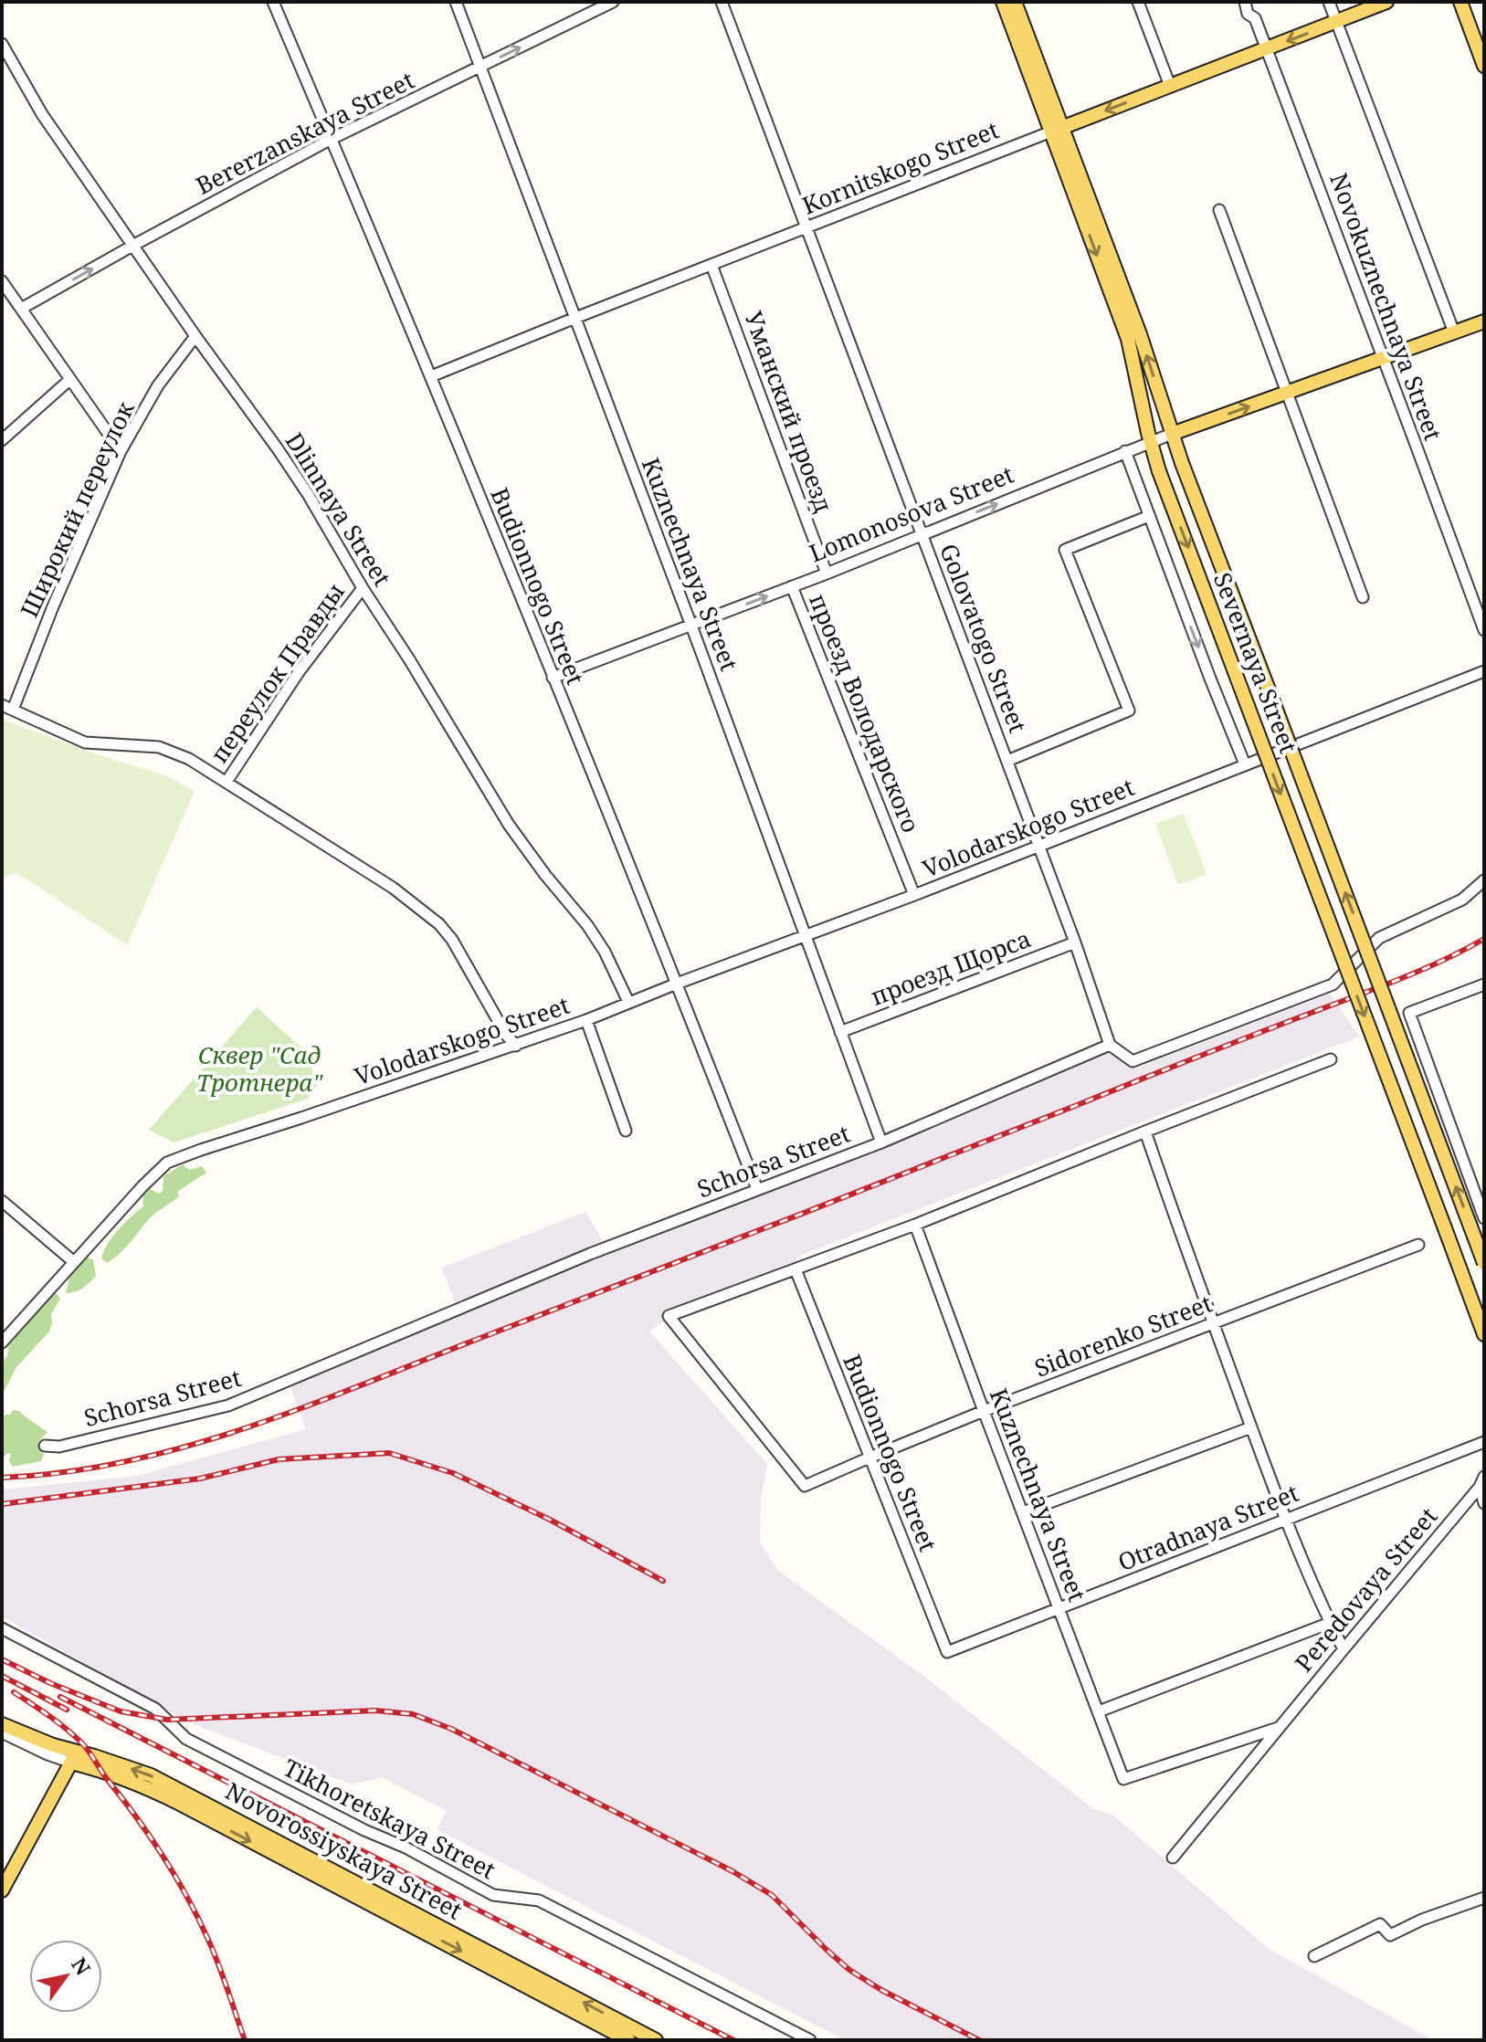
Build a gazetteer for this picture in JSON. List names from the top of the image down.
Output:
{
  "streets": {
    "main road": [
      "Kornitskogo Street",
      "Lomonosova Street",
      "Severnaya Street",
      "Novorossiyskaya Street"
    ],
    "street": [
      "Bererzanskaya Street",
      "Novokuznechnaya Street",
      "Уманский проезд",
      "Широкий переулок",
      "Dlinnaya Street",
      "Kuznechnaya Street",
      "Budionnogo Street",
      "Golovatogo Street",
      "переулок Правды",
      "проезд Володарского",
      "Volodarskogo Street",
      "проезд Щорса",
      "Schorsa Street",
      "Sidorenko Street",
      "Otradnaya Street",
      "Peredovaya Street",
      "Tikhoretskaya Street"
    ]
  },
  "crossings": [
    ["Bererzanskaya Street", "Dlinnaya Street"],
    ["Bererzanskaya Street", "Kuznechnaya Street"],
    ["Bererzanskaya Street", "Budionnogo Street"],
    ["Kornitskogo Street", "Novokuznechnaya Street"],
    ["Kornitskogo Street", "Уманский проезд"],
    ["Kornitskogo Street", "Kuznechnaya Street"],
    ["Kornitskogo Street", "Budionnogo Street"],
    ["Kornitskogo Street", "Golovatogo Street"],
    ["Kornitskogo Street", "Severnaya Street"],
    ["Novokuznechnaya Street", "Lomonosova Street"],
    ["Уманский проезд", "Lomonosova Street"],
    ["Широкий переулок", "Dlinnaya Street"],
    ["Dlinnaya Street", "переулок Правды"],
    ["Dlinnaya Street", "Volodarskogo Street"],
    ["Lomonosova Street", "Kuznechnaya Street"],
    ["Lomonosova Street", "Budionnogo Street"],
    ["Lomonosova Street", "Golovatogo Street"],
    ["Lomonosova Street", "Severnaya Street"],
    ["Lomonosova Street", "проезд Володарского"],
    ["Kuznechnaya Street", "Volodarskogo Street"],
    ["Kuznechnaya Street", "проезд Щорса"],
    ["Kuznechnaya Street", "Schorsa Street"],
    ["Kuznechnaya Street", "Sidorenko Street"],
    ["Kuznechnaya Street", "Otradnaya Street"],
    ["Kuznechnaya Street", "Peredovaya Street"],
    ["Budionnogo Street", "Volodarskogo Street"],
    ["Budionnogo Street", "Schorsa Street"],
    ["Budionnogo Street", "Sidorenko Street"],
    ["Budionnogo Street", "Otradnaya Street"],
    ["Golovatogo Street", "Volodarskogo Street"],
    ["Golovatogo Street", "проезд Щорса"],
    ["Golovatogo Street", "Schorsa Street"],
    ["проезд Володарского", "Volodarskogo Street"]
  ],
  "one_way": ["Bererzanskaya Street", "Lomonosova Street"],
  "parks": ["Сквер \"Сад Тротнера\""],
  "north": "top right"
}
